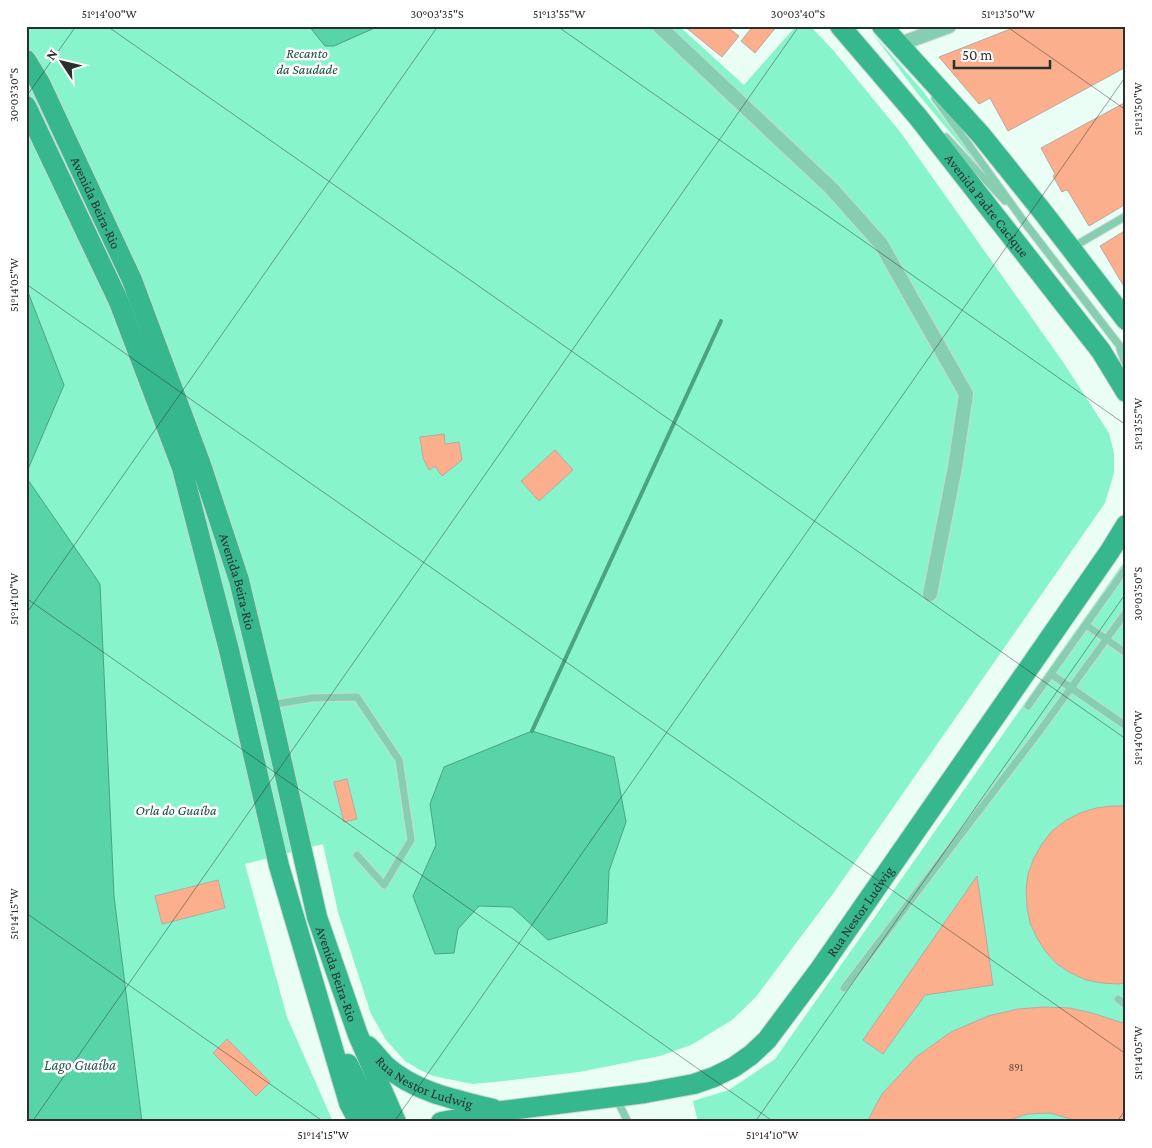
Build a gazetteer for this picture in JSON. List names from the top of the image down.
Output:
{
  "streets": {
    "main road": ["Avenida Beira-Rio", "Avenida Padre Cacique", "Rua Nestor Ludwig"]
  },
  "crossings": [
    ["Avenida Beira-Rio", "Rua Nestor Ludwig"]
  ],
  "water": ["Lago Guaíba"],
  "parks": ["Recanto da Saudade", "Orla do Guaíba"],
  "house_numbers": ["891"],
  "scale_bar": "50 m",
  "north": "top left",
  "coordinates": [
    "51°14'00\"W",
    "30°03'35\"S",
    "51°13'55\"W",
    "30°03'40\"S",
    "51°13'50\"W",
    "30°03'30\"S",
    "51°14'05\"W",
    "30°03'50\"S",
    "51°14'10\"W",
    "51°14'15\"W"
  ]
}
